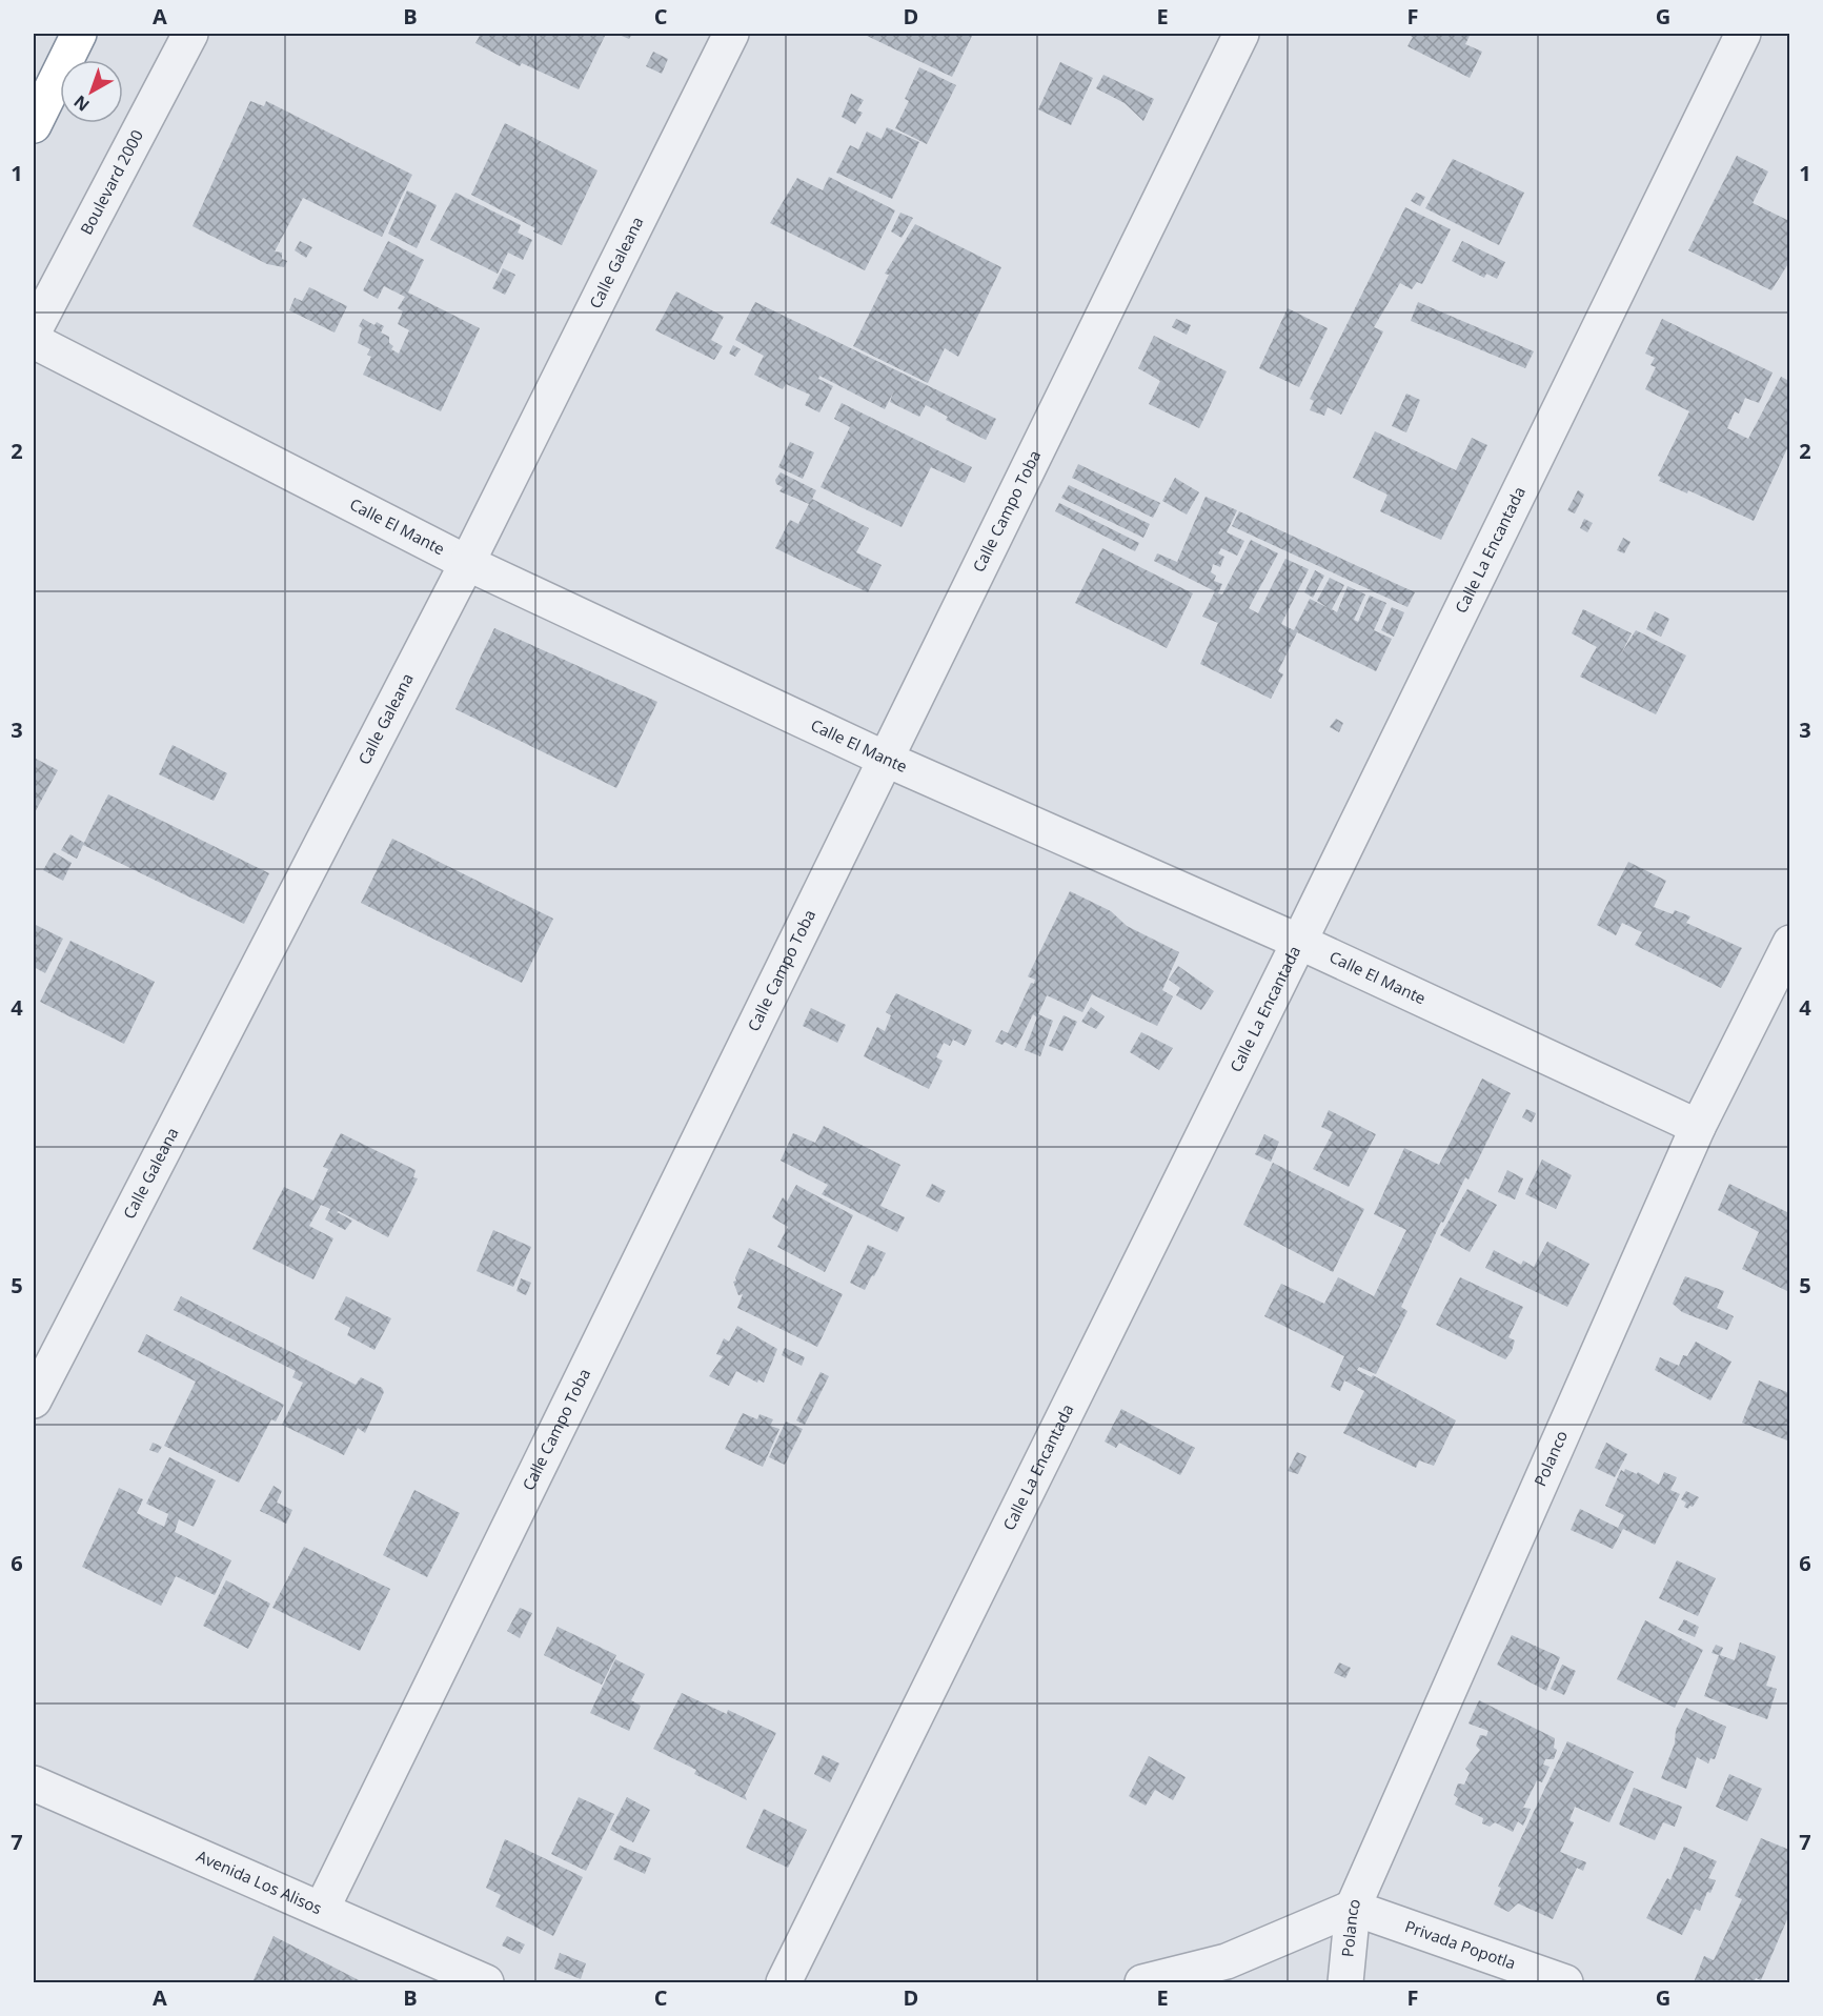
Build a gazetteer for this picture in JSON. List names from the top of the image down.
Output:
{
  "streets": {
    "street": [
      "Boulevard 2000",
      "Calle Galeana",
      "Calle Campo Toba",
      "Calle El Mante",
      "Calle La Encantada",
      "Polanco",
      "Avenida Los Alisos",
      "Privada Popotla"
    ]
  },
  "crossings": [
    ["Calle Galeana", "Calle El Mante"],
    ["Calle Campo Toba", "Calle El Mante"],
    ["Calle Campo Toba", "Avenida Los Alisos"],
    ["Calle El Mante", "Calle La Encantada"],
    ["Calle El Mante", "Polanco"],
    ["Polanco", "Privada Popotla"]
  ],
  "north": "bottom left",
  "grid": {
    "columns": [
      "A",
      "B",
      "C",
      "D",
      "E",
      "F",
      "G"
    ],
    "rows": [
      "1",
      "2",
      "3",
      "4",
      "5",
      "6",
      "7"
    ]
  }
}
